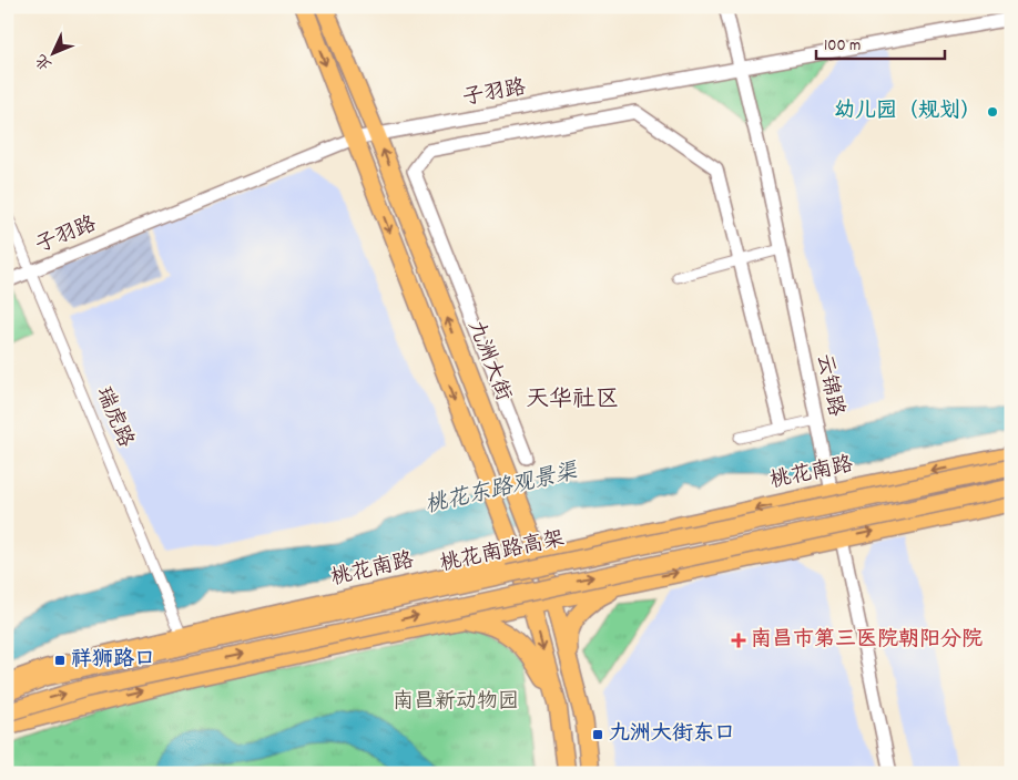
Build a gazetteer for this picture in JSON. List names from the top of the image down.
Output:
{
  "streets": {
    "main road": ["九洲大街", "桃花南路", "桃花南路高架"],
    "street": ["子羽路", "云锦路", "瑞虎路"]
  },
  "crossings": [
    ["子羽路", "九洲大街"],
    ["子羽路", "云锦路"],
    ["子羽路", "瑞虎路"],
    ["九洲大街", "桃花南路"],
    ["云锦路", "桃花南路"],
    ["瑞虎路", "桃花南路"]
  ],
  "districts": ["天华社区"],
  "water": ["桃花东路观景渠"],
  "parks": ["南昌新动物园"],
  "places": {
    "other": ["幼儿园（规划）"],
    "health": ["南昌市第三医院朝阳分院"],
    "transit": ["祥狮路口", "九洲大街东口"]
  },
  "scale_bar": "100 m",
  "north": "bottom left"
}
